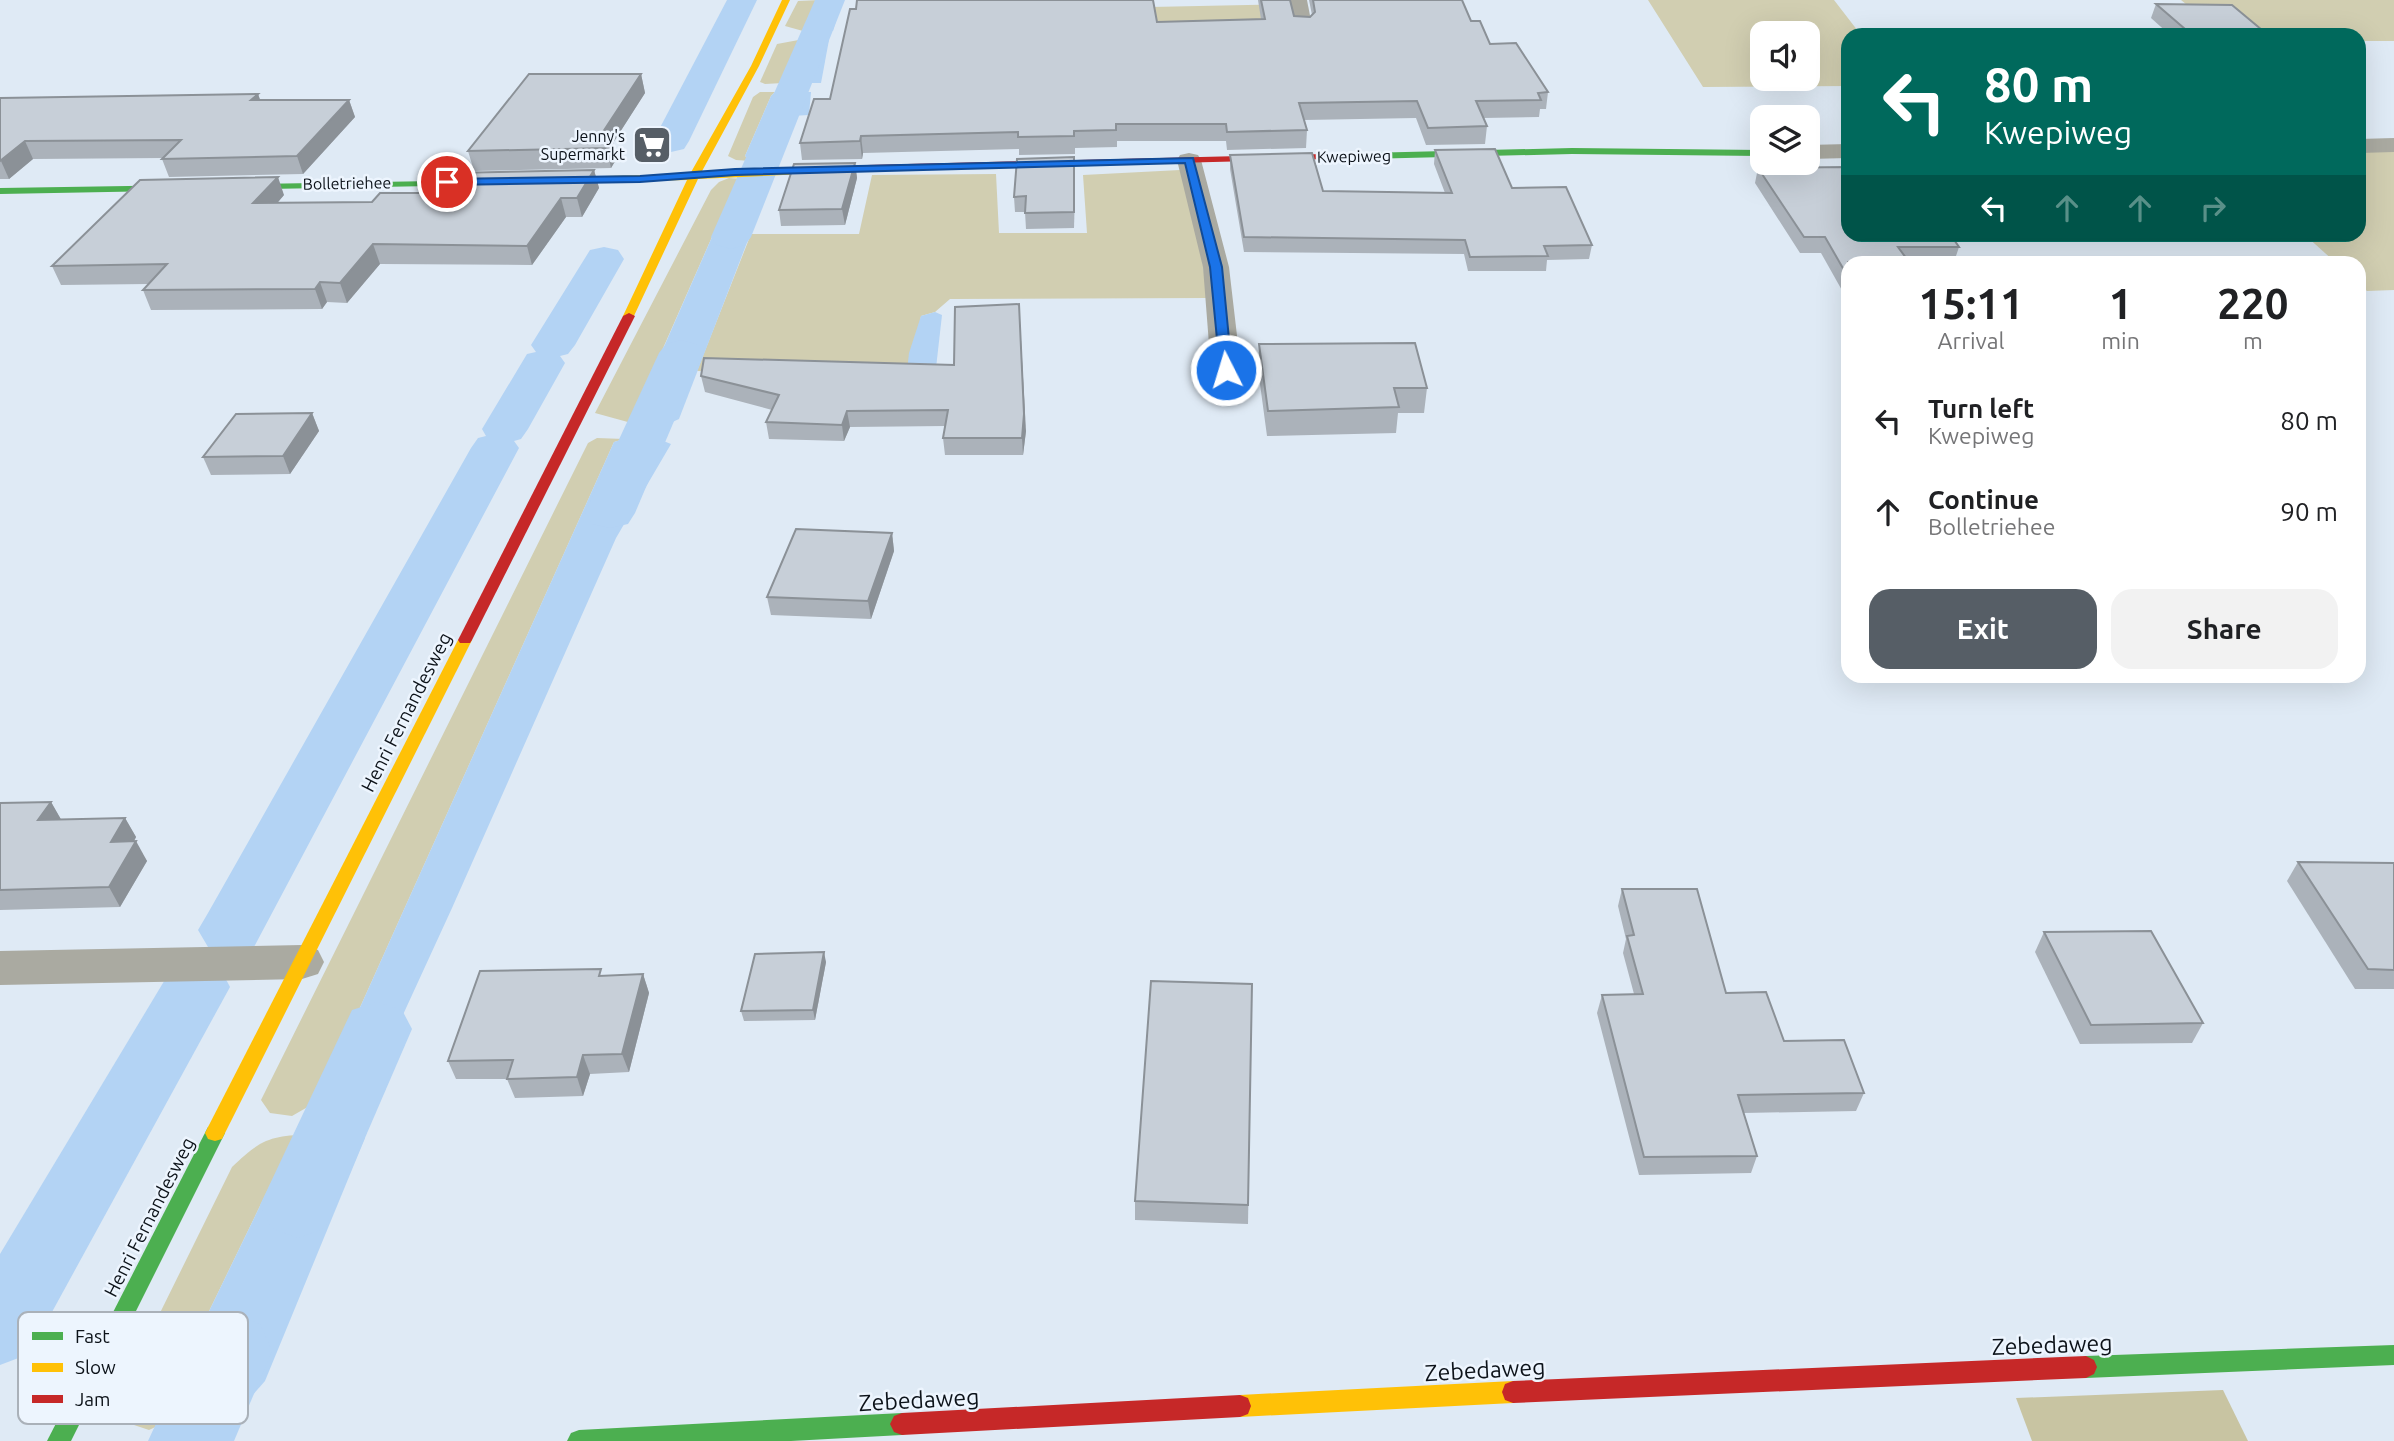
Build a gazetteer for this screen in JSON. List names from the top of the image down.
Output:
{
  "streets": {
    "street": [
      "Kwepiweg",
      "Bolletriehee",
      "Henri Fernandesweg",
      "Zebedaweg"
    ]
  },
  "crossings": [
    ["Kwepiweg", "Bolletriehee"],
    ["Kwepiweg", "Henri Fernandesweg"],
    ["Bolletriehee", "Henri Fernandesweg"]
  ],
  "places": {
    "supermarket": ["Jenny's Supermarkt"]
  },
  "legend": ["Fast", "Slow", "Jam"],
  "page": {
    "turn": ["80 m", "Kwepiweg"],
    "eta": [
      "15:11",
      "Arrival",
      "1",
      "min",
      "220",
      "m"
    ],
    "list": [
      {
        "name": "Turn left",
        "note": "Kwepiweg",
        "value": "80 m"
      },
      {
        "name": "Continue",
        "note": "Bolletriehee",
        "value": "90 m"
      }
    ],
    "buttons": ["Exit", "Share"]
  }
}
